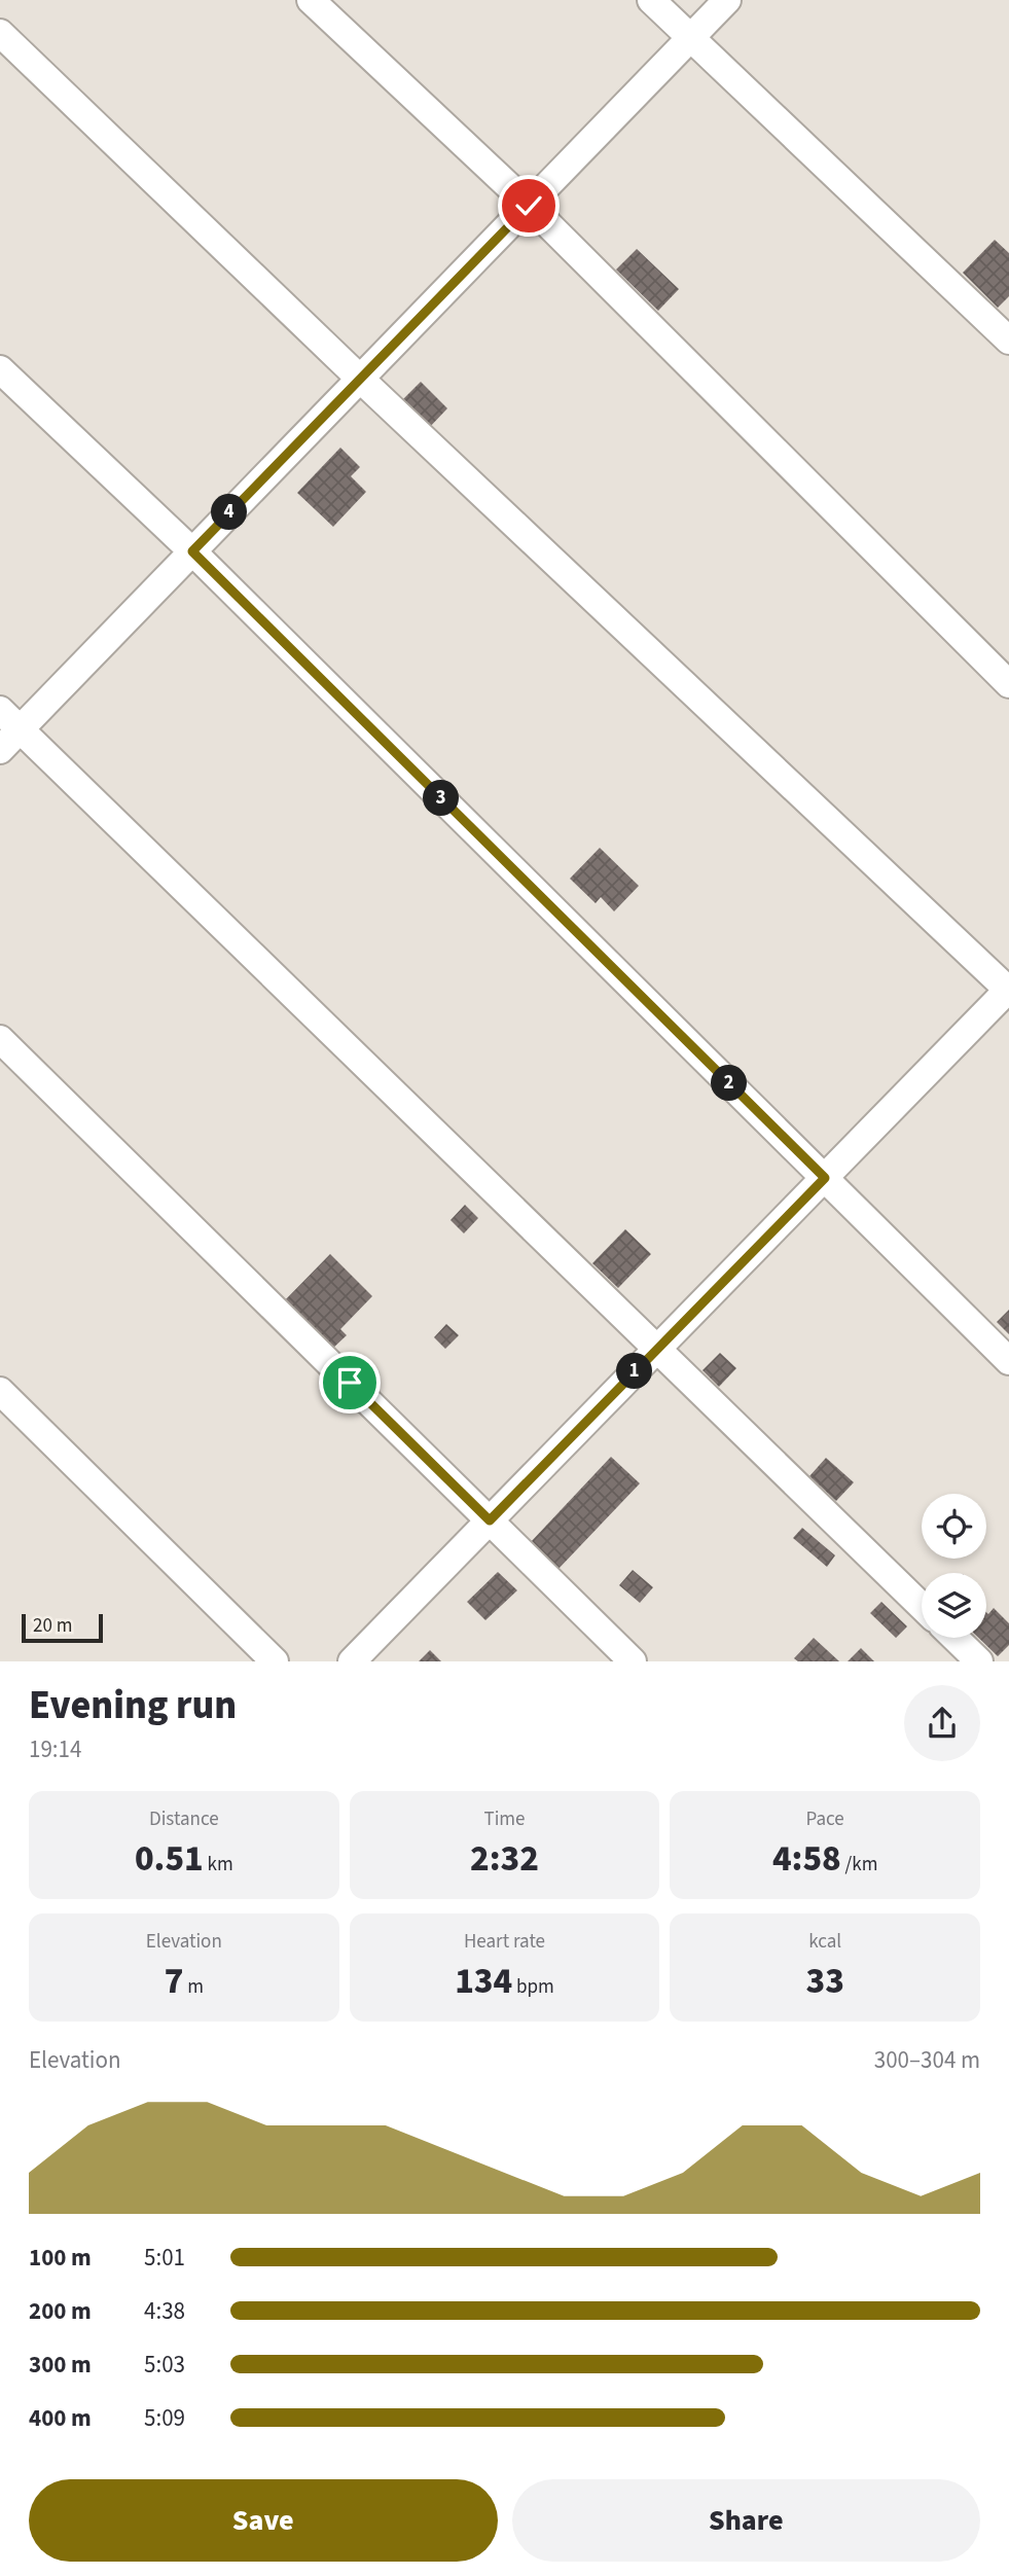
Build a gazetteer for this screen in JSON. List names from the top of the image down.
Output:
{
  "scale_bar": "20 m",
  "page": {
    "pins": [
      "4",
      "3",
      "2",
      "1"
    ],
    "scale": "20 m",
    "heading": ["Evening run", "19:14"],
    "stats": [
      ["Distance", "0.51 km"],
      ["Time", "2:32"],
      ["Pace", "4:58 /km"],
      ["Elevation", "7 m"],
      ["Heart rate", "134 bpm"],
      ["kcal", "33"]
    ],
    "chart": ["Elevation", "300–304 m"],
    "list": [
      {
        "name": "100 m",
        "note": "5:01"
      },
      {
        "name": "200 m",
        "note": "4:38"
      },
      {
        "name": "300 m",
        "note": "5:03"
      },
      {
        "name": "400 m",
        "note": "5:09"
      }
    ],
    "buttons": ["Save", "Share"]
  }
}
